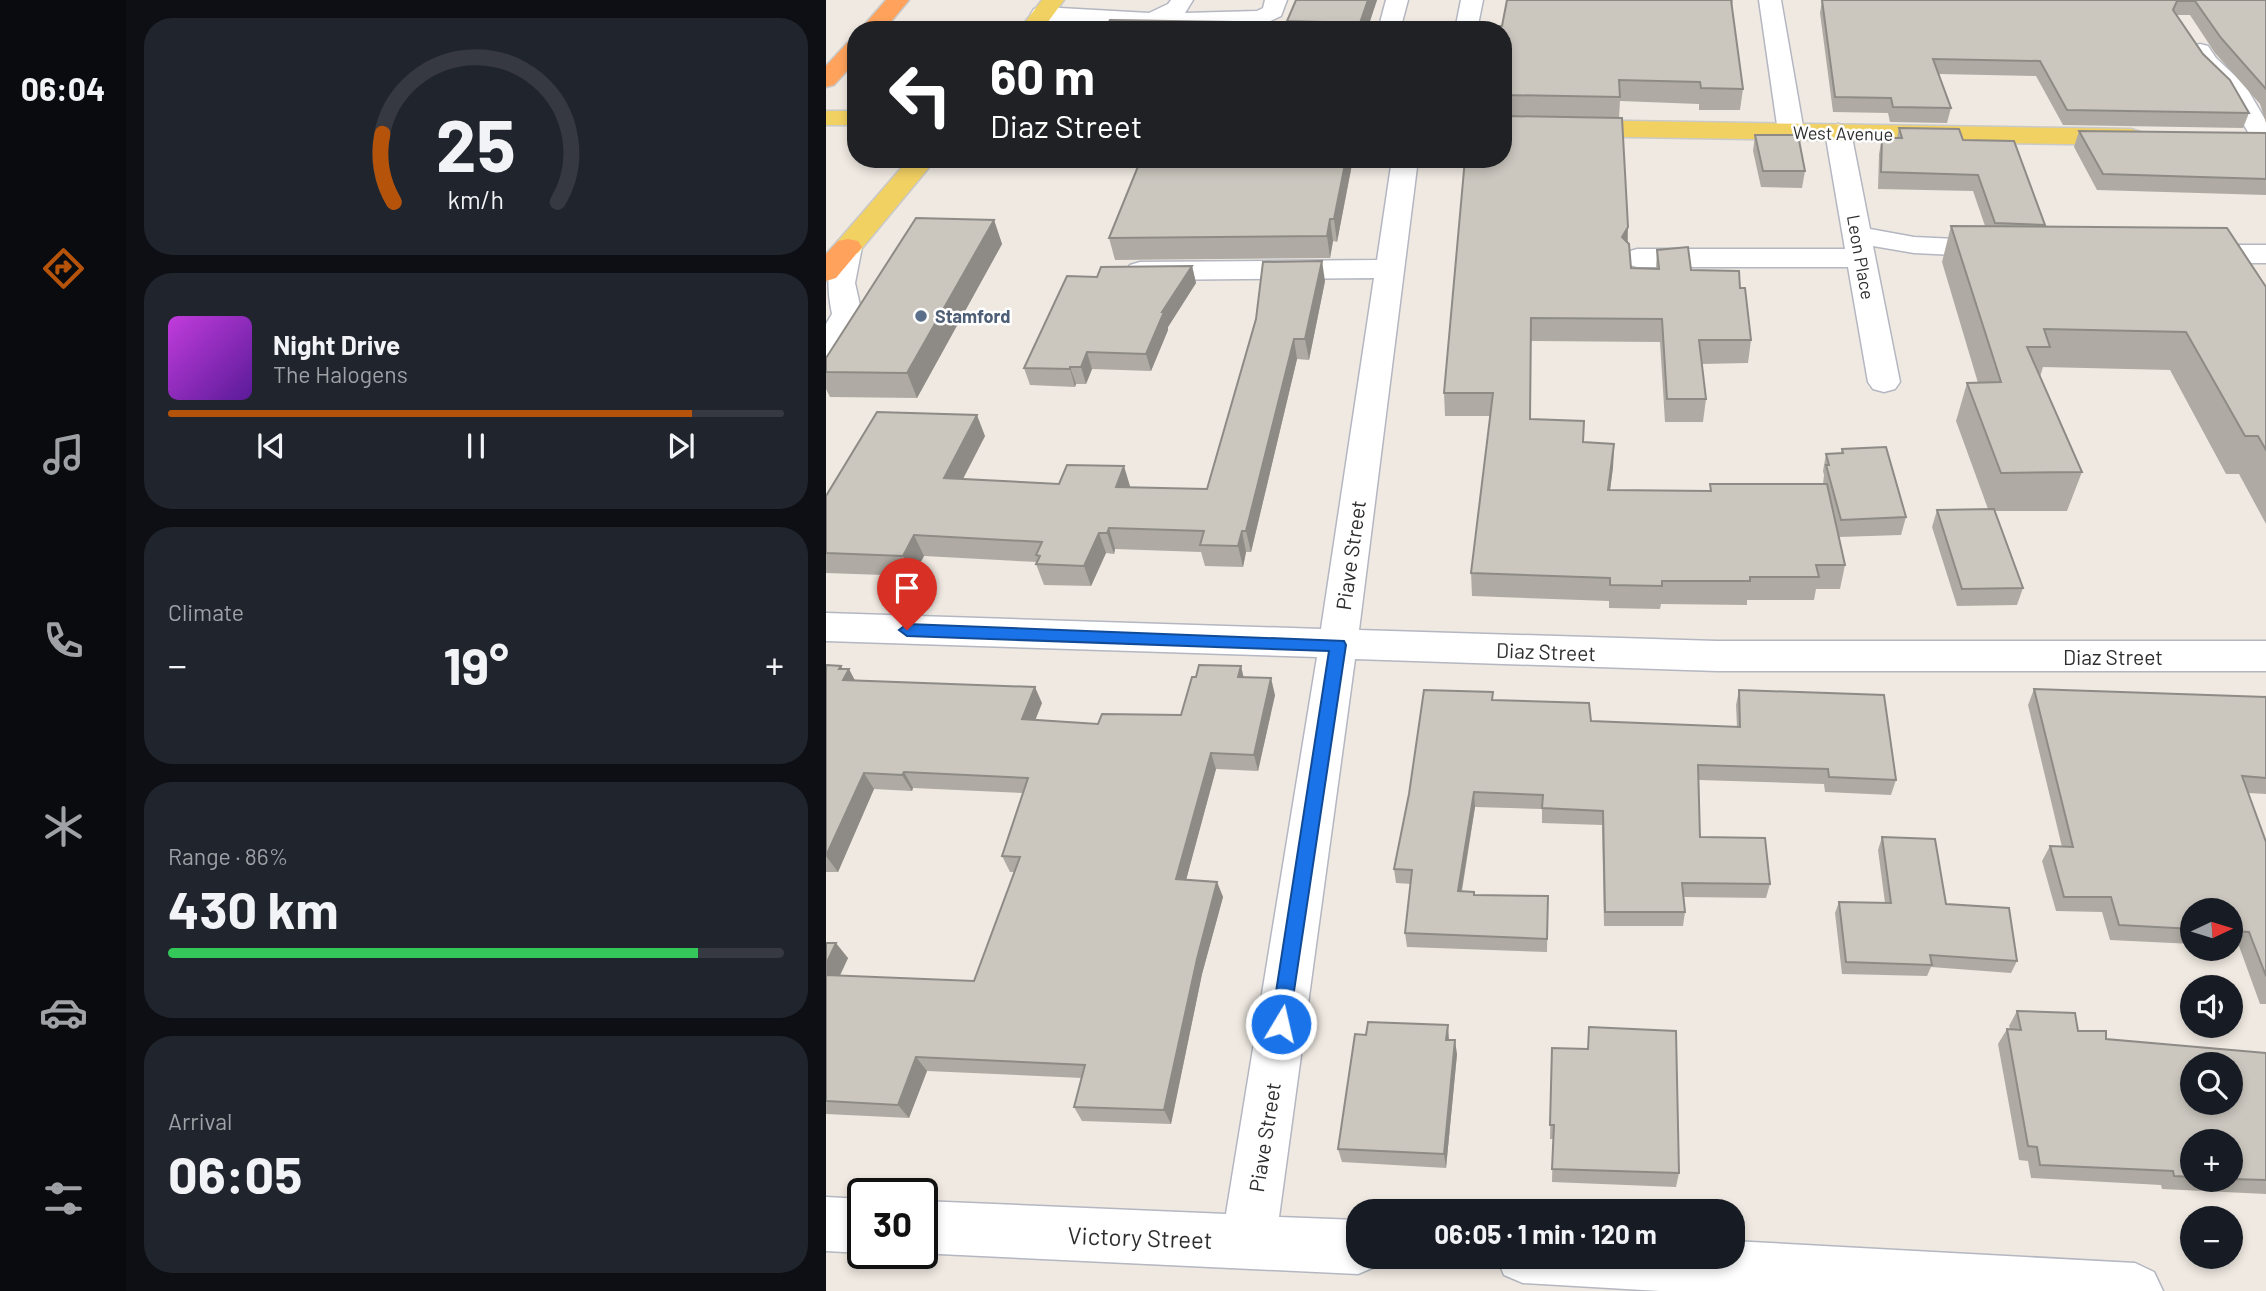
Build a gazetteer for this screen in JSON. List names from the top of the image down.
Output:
{
  "streets": {
    "main road": ["West Avenue"],
    "street": [
      "Leon Place",
      "Piave Street",
      "Diaz Street",
      "Victory Street"
    ]
  },
  "crossings": [
    ["West Avenue", "Leon Place"],
    ["Piave Street", "Diaz Street"],
    ["Piave Street", "Victory Street"]
  ],
  "places": ["Stamford"],
  "north": "right",
  "page": {
    "tabs": "06:04",
    "turn": ["60 m", "Diaz Street"],
    "song": ["Night Drive", "The Halogens"],
    "tile": [
      "Climate",
      ["Range · 86%", "430 km"],
      ["Arrival", "06:05"]
    ],
    "heat": ["−", "19°", "+"],
    "map_buttons": ["+", "−"],
    "limit": "30",
    "trip": "06:05 · 1 min · 120 m",
    "gauge": ["25", "km/h"]
  }
}
